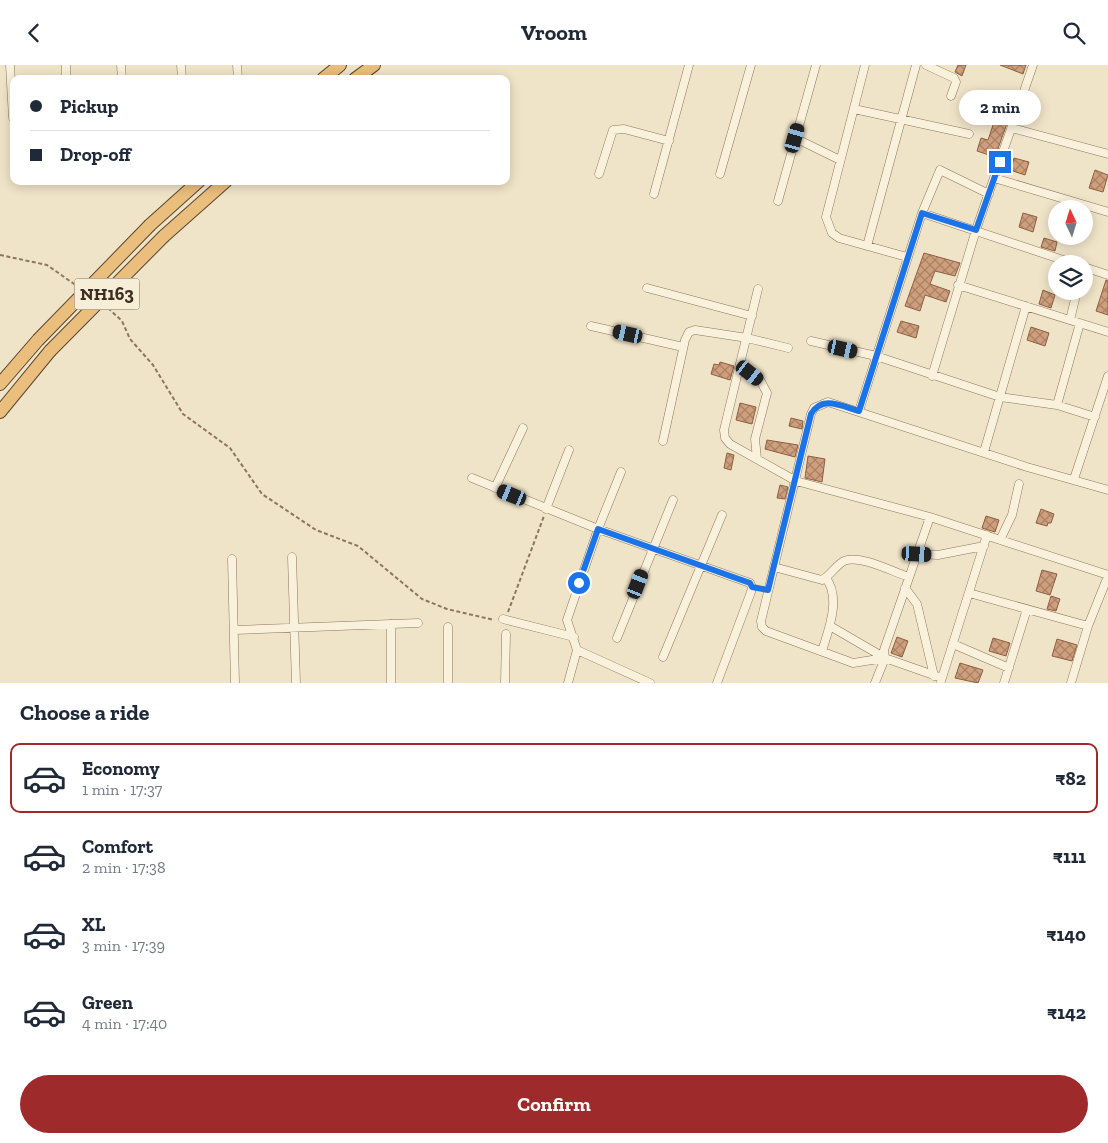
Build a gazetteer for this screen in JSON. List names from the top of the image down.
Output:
{
  "streets": {
    "highway": ["NH163"]
  },
  "north": "top",
  "page": {
    "header": "Vroom",
    "banner": ["Pickup", "Drop-off"],
    "bubble": "2 min",
    "heading": "Choose a ride",
    "list": [
      {
        "name": "Economy",
        "note": "1 min · 17:37",
        "value": "₹82"
      },
      {
        "name": "Comfort",
        "note": "2 min · 17:38",
        "value": "₹111"
      },
      {
        "name": "XL",
        "note": "3 min · 17:39",
        "value": "₹140"
      },
      {
        "name": "Green",
        "note": "4 min · 17:40",
        "value": "₹142"
      }
    ],
    "buttons": "Confirm"
  }
}
